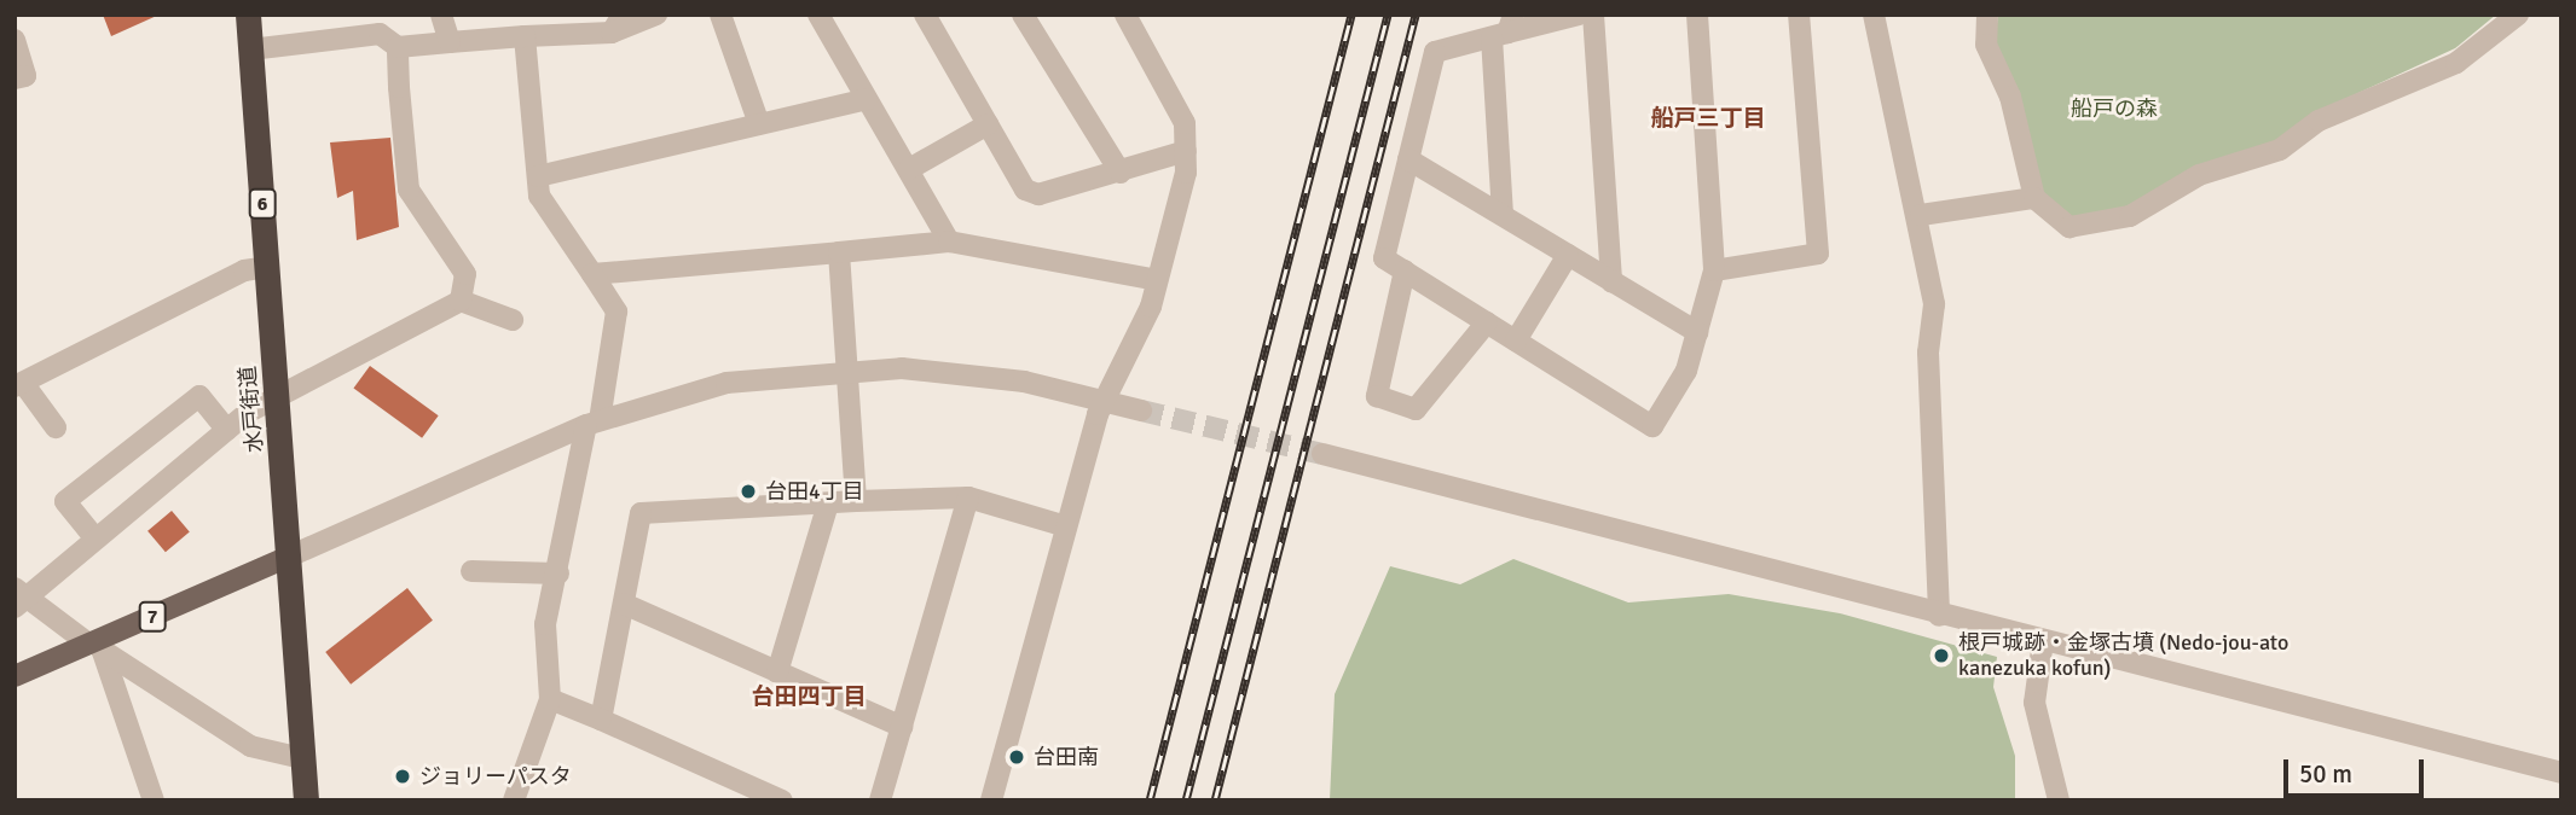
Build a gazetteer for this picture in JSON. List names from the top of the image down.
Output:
{
  "streets": {
    "highway": ["6", "水戸街道"],
    "main road": ["7"]
  },
  "crossings": [
    ["水戸街道", "7"]
  ],
  "districts": ["船戸三丁目", "台田四丁目"],
  "parks": ["船戸の森"],
  "places": [
    "台田4丁目",
    "根戸城跡・金塚古墳 (Nedo-jou-ato kanezuka kofun)",
    "台田南",
    "ジョリーパスタ"
  ],
  "scale_bar": "50 m"
}
